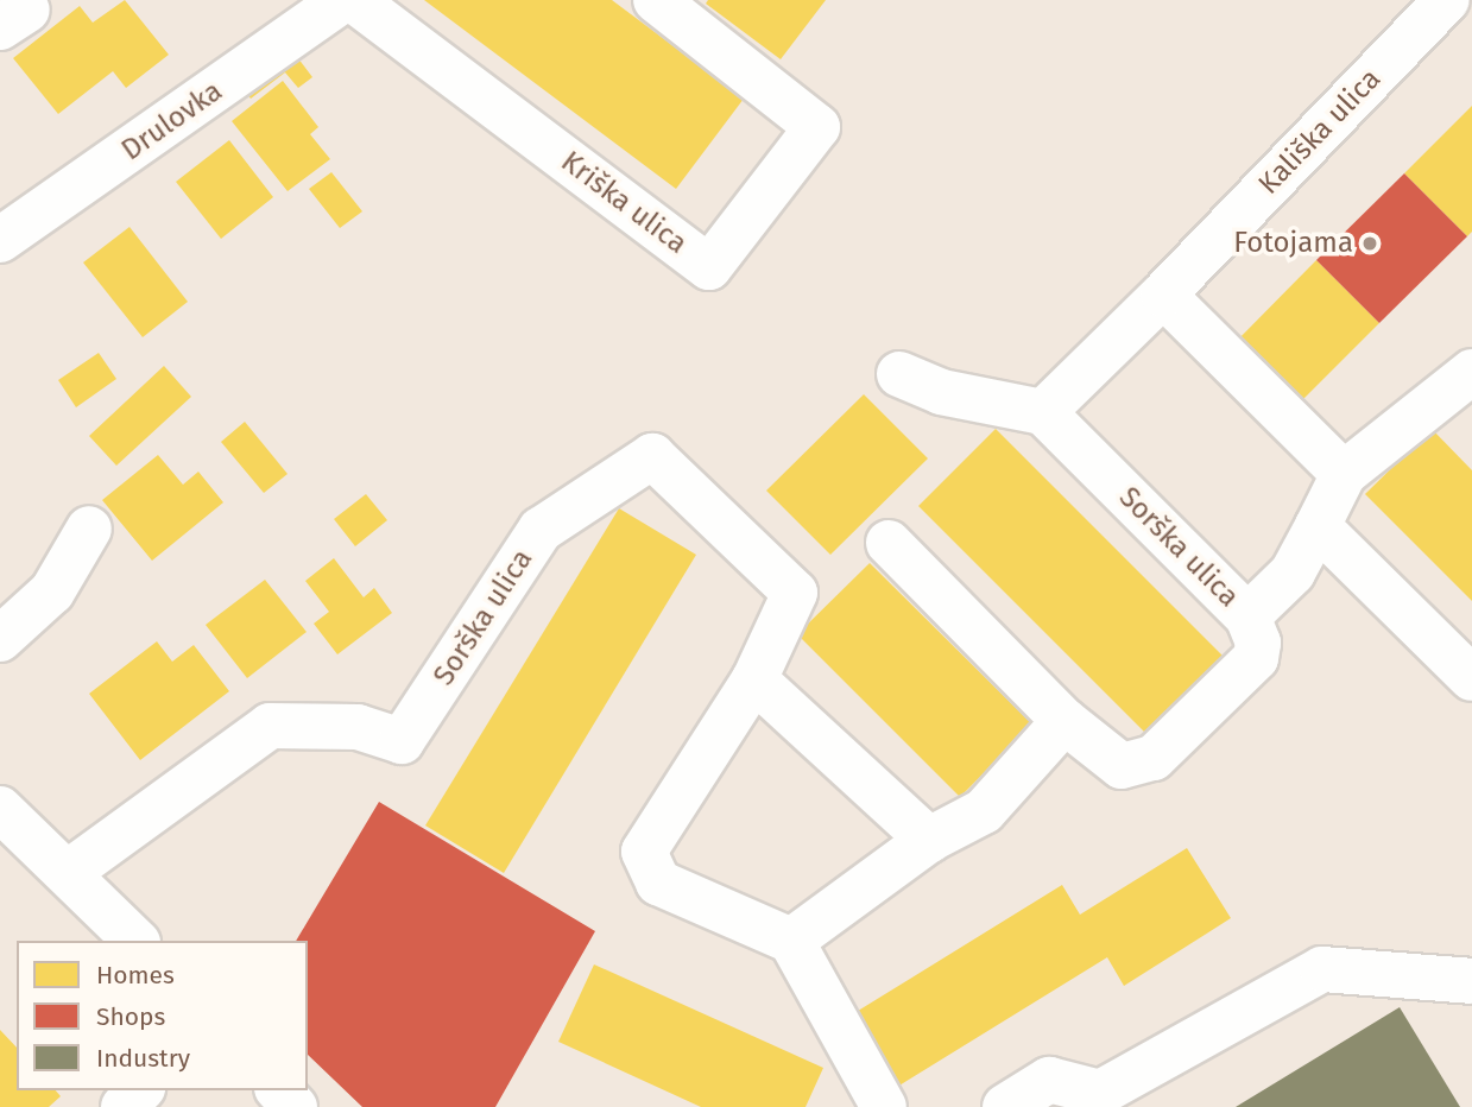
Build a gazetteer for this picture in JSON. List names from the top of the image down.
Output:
{
  "streets": {
    "street": [
      "Drulovka",
      "Kališka ulica",
      "Kriška ulica",
      "Sorška ulica"
    ]
  },
  "crossings": [
    ["Kališka ulica", "Sorška ulica"]
  ],
  "places": ["Fotojama"],
  "legend": ["Homes", "Shops", "Industry"]
}
